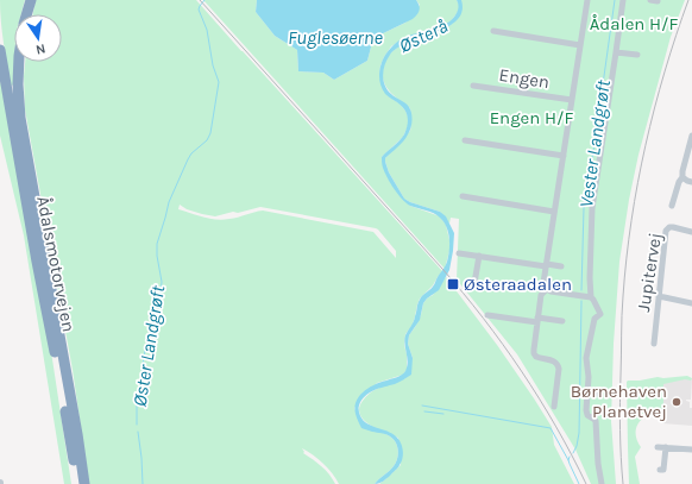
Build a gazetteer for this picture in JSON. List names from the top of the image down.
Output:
{
  "streets": {
    "highway": ["Ådalsmotorvejen"],
    "street": ["Engen", "Jupitervej"]
  },
  "water": [
    "Østerå",
    "Fuglesøerne",
    "Vester Landgrøft",
    "Øster Landgrøft"
  ],
  "parks": ["Ådalen H/F", "Engen H/F"],
  "places": {
    "transit": ["Østeraadalen"],
    "other": ["Børnehaven Planetvej"]
  },
  "north": "bottom"
}
